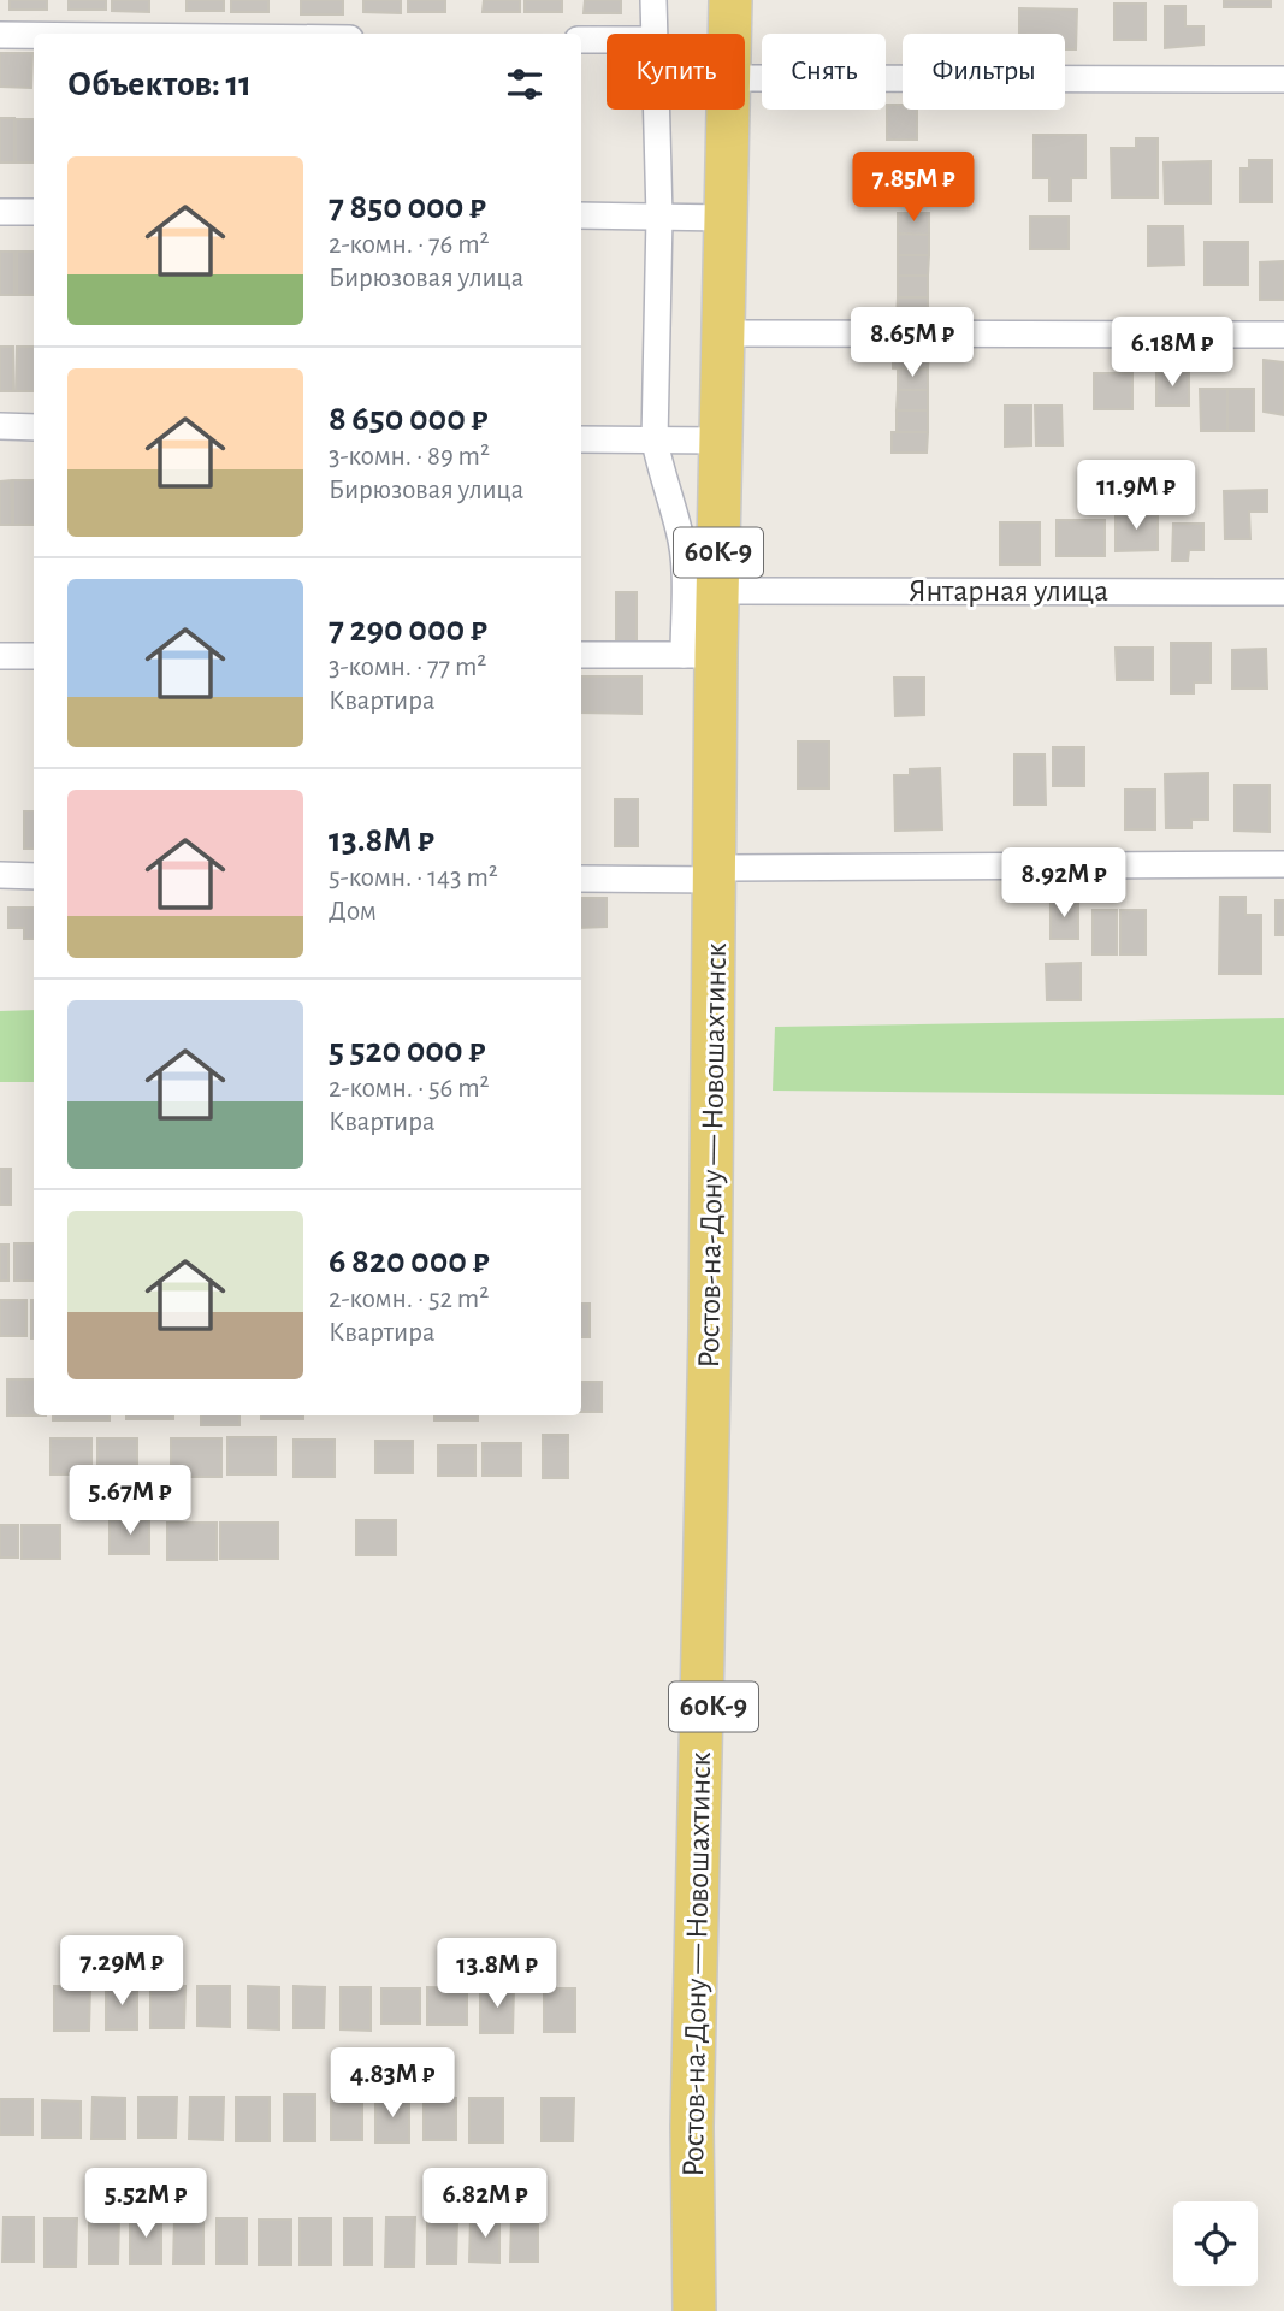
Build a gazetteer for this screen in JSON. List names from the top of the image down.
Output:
{
  "streets": {
    "main road": ["60К-9", "Ростов-на-Дону — Новошахтинск"],
    "street": ["Янтарная улица"]
  },
  "crossings": [
    ["Янтарная улица", "Ростов-на-Дону — Новошахтинск"]
  ],
  "page": {
    "chip": ["Купить", "Снять", "Фильтры"],
    "heading": "Объектов: 11",
    "list": [
      {
        "name": "7 850 000 ₽",
        "note": "2-комн. · 76 m² · Бирюзовая улица"
      },
      {
        "name": "8 650 000 ₽",
        "note": "3-комн. · 89 m² · Бирюзовая улица"
      },
      {
        "name": "7 290 000 ₽",
        "note": "3-комн. · 77 m² · Квартира"
      },
      {
        "name": "13.8M ₽",
        "note": "5-комн. · 143 m² · Дом"
      },
      {
        "name": "5 520 000 ₽",
        "note": "2-комн. · 56 m² · Квартира"
      },
      {
        "name": "6 820 000 ₽",
        "note": "2-комн. · 52 m² · Квартира"
      }
    ],
    "price": [
      "7.85M ₽",
      "8.65M ₽",
      "6.18M ₽",
      "11.9M ₽",
      "8.92M ₽",
      "5.67M ₽",
      "7.29M ₽",
      "13.8M ₽",
      "4.83M ₽",
      "5.52M ₽",
      "6.82M ₽"
    ]
  }
}
